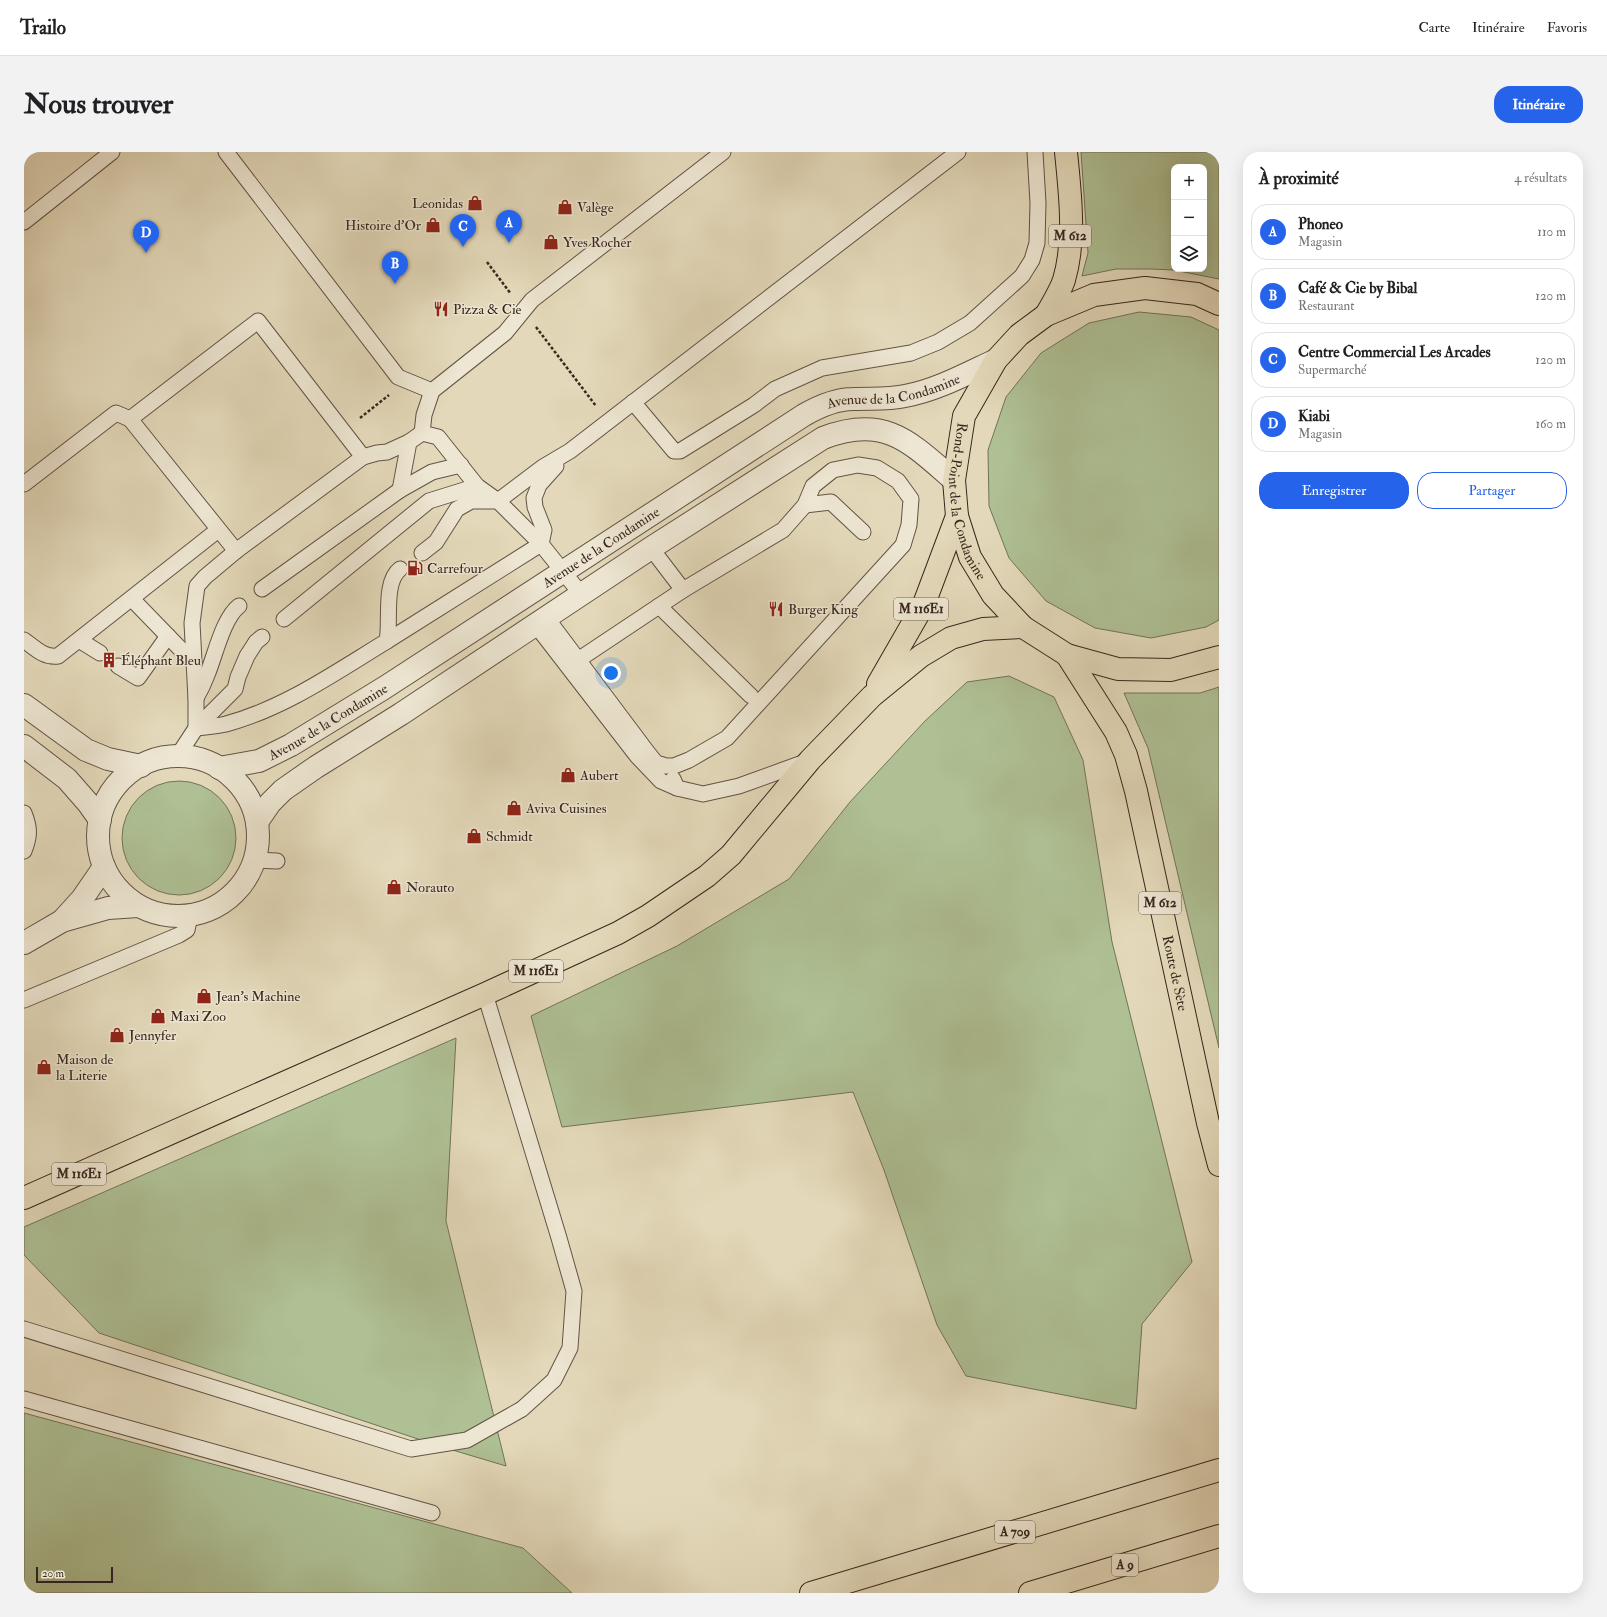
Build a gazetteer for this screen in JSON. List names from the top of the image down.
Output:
{
  "streets": {
    "main road": [
      "M 612",
      "Rond-Point de la Condamine",
      "M 116E1",
      "Route de Sète",
      "A 709",
      "A 9"
    ],
    "street": ["Avenue de la Condamine"]
  },
  "crossings": [
    ["M 612", "Rond-Point de la Condamine"],
    ["Avenue de la Condamine", "Rond-Point de la Condamine"],
    ["Rond-Point de la Condamine", "M 116E1"],
    ["Rond-Point de la Condamine", "Route de Sète"]
  ],
  "places": {
    "shop": [
      "Leonidas",
      "Valège",
      "Histoire d'Or",
      "Yves Rocher",
      "Aubert",
      "Aviva Cuisines",
      "Schmidt",
      "Norauto",
      "Jean's Machine",
      "Maxi Zoo",
      "Jennyfer",
      "Maison de la Literie"
    ],
    "restaurant": ["Pizza & Cie", "Burger King"],
    "fuel station": ["Carrefour"],
    "building": ["Éléphant Bleu"]
  },
  "scale_bar": "20 m",
  "page": {
    "header": "Trailo",
    "nav": ["Carte", "Itinéraire", "Favoris"],
    "buttons": [
      "Itinéraire",
      ["Enregistrer", "Partager"]
    ],
    "title": "Nous trouver",
    "heading": ["À proximité", "4 résultats"],
    "map_buttons": ["+", "−"],
    "list": [
      {
        "mark": "A",
        "name": "Phoneo",
        "note": "Magasin",
        "value": "110 m"
      },
      {
        "mark": "B",
        "name": "Café & Cie by Bibal",
        "note": "Restaurant",
        "value": "120 m"
      },
      {
        "mark": "C",
        "name": "Centre Commercial Les Arcades",
        "note": "Supermarché",
        "value": "120 m"
      },
      {
        "mark": "D",
        "name": "Kiabi",
        "note": "Magasin",
        "value": "160 m"
      }
    ],
    "pins": [
      "A",
      "C",
      "D",
      "B"
    ],
    "scale": "20 m"
  }
}
